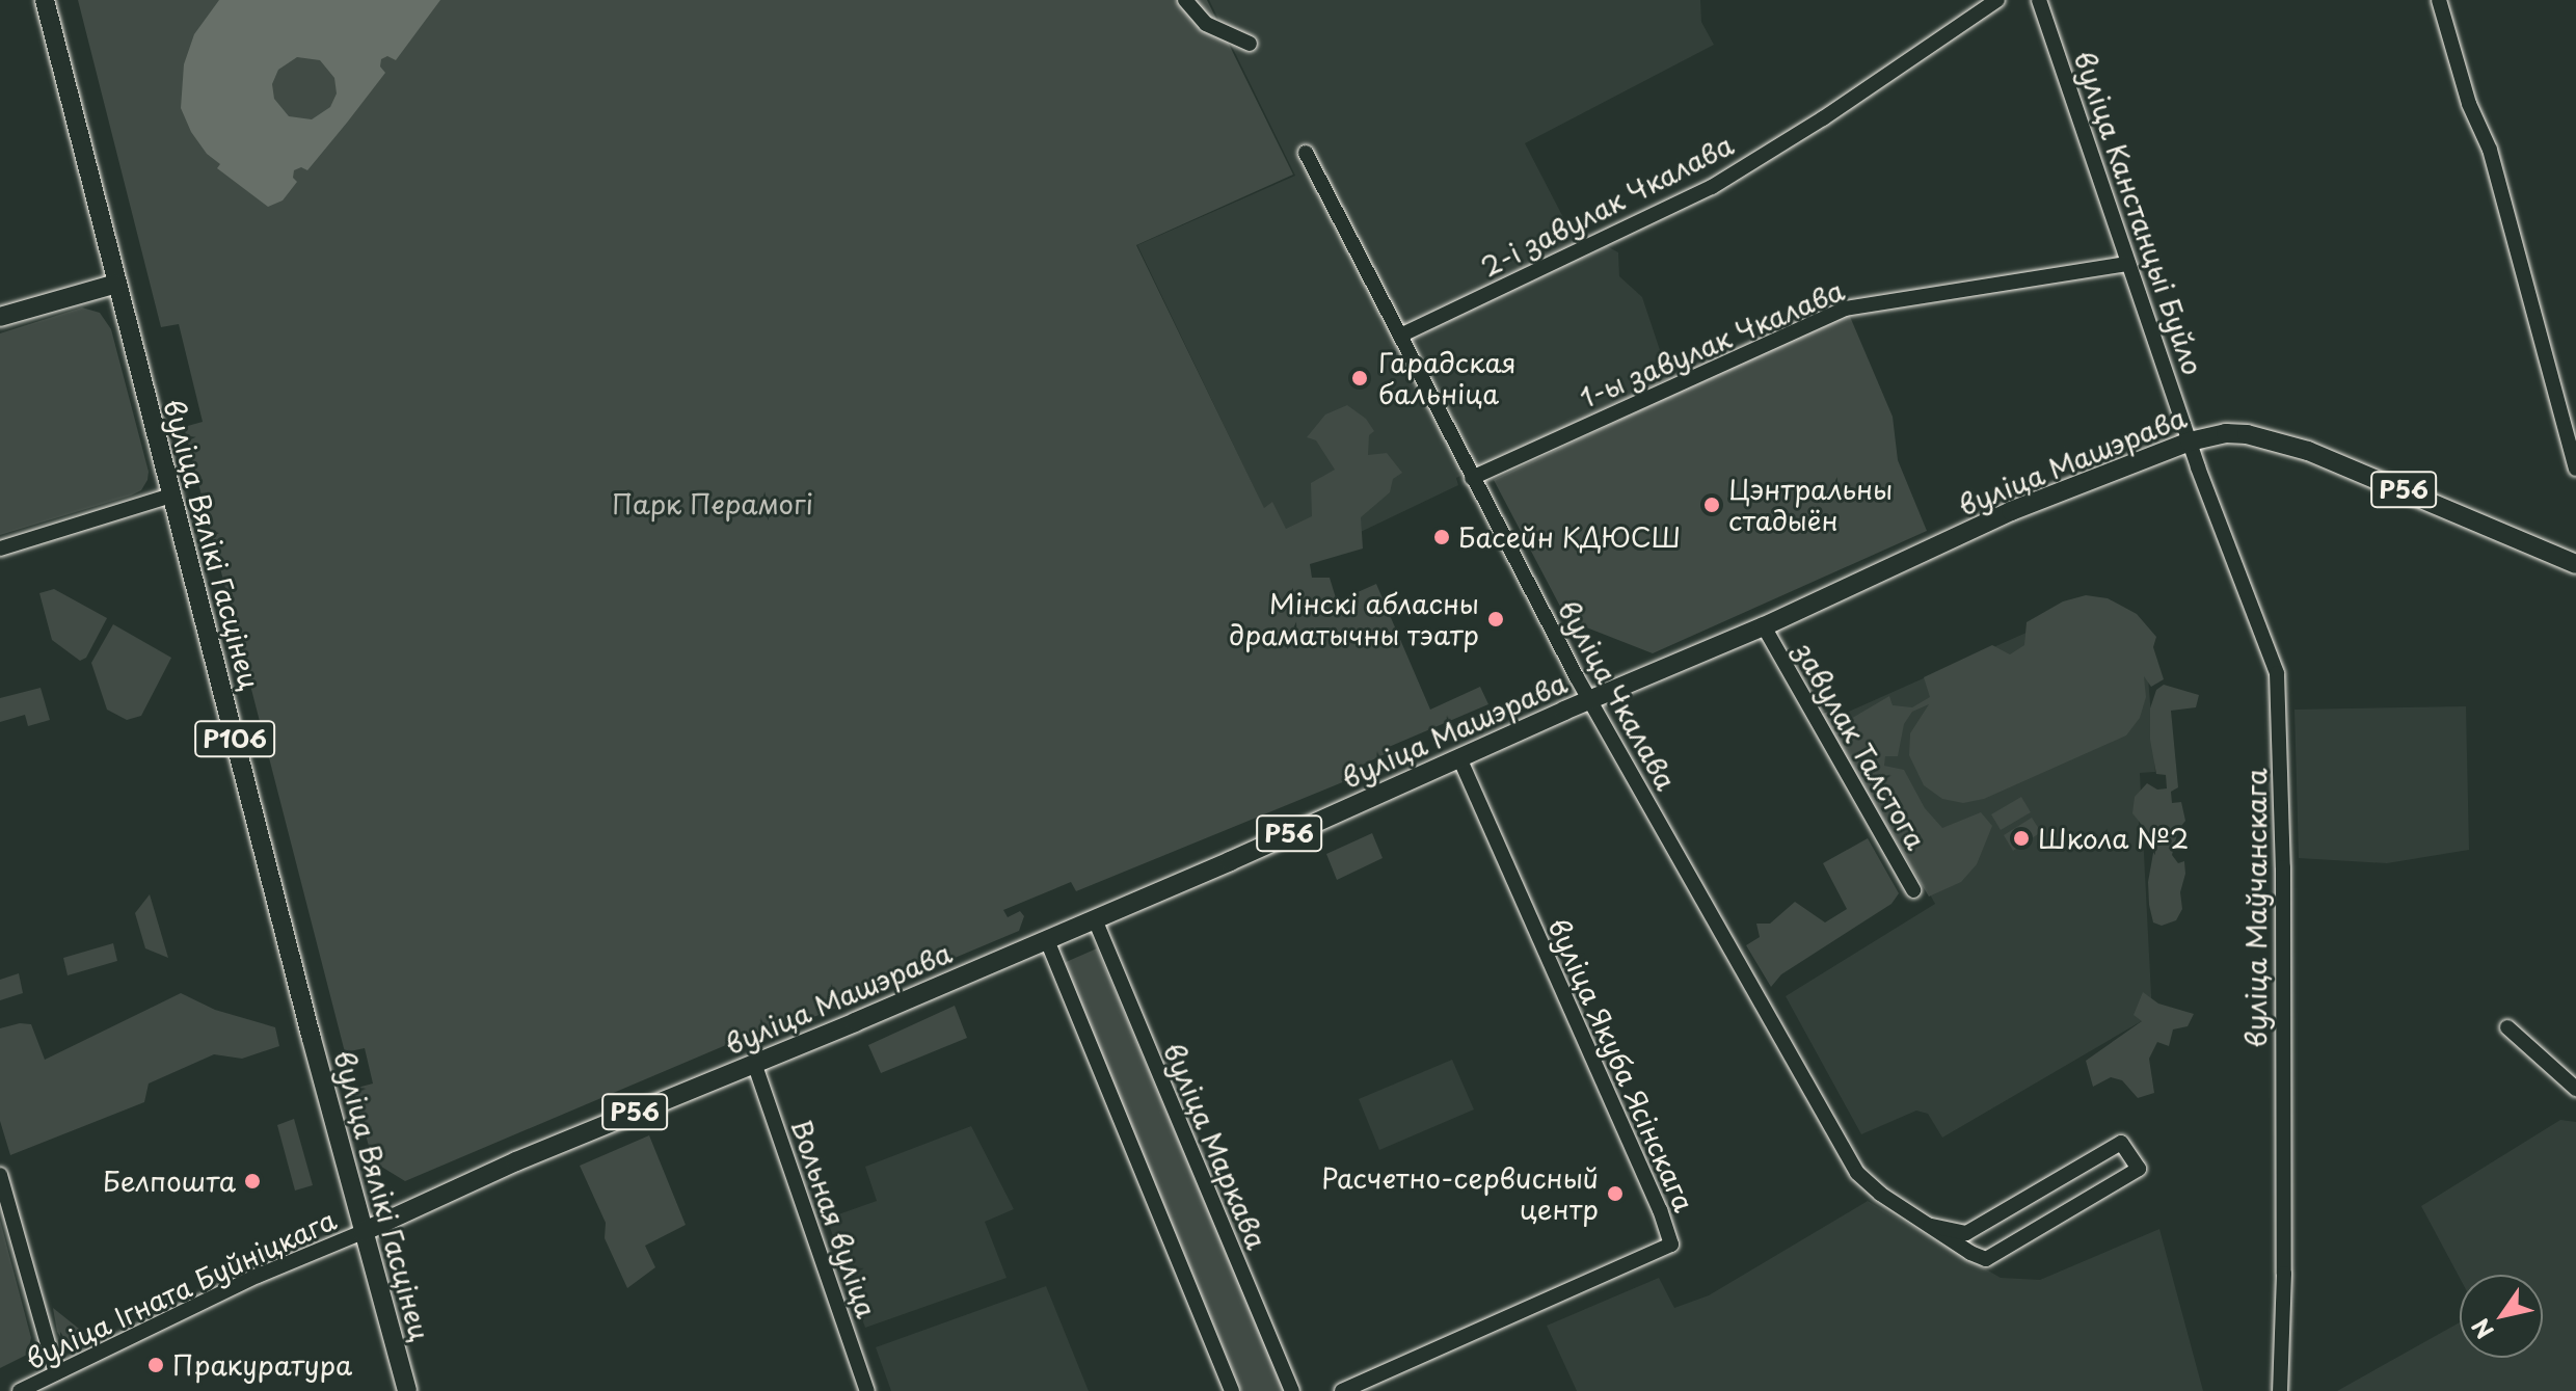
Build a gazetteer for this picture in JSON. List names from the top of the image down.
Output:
{
  "streets": {
    "main road": [
      "вуліца Машэрава",
      "Р56",
      "вуліца Вялікі Гасцінец",
      "Р106"
    ],
    "street": [
      "2-і завулак Чкалава",
      "вуліца Канстанцыі Буйло",
      "1-ы завулак Чкалава",
      "вуліца Чкалава",
      "завулак Талстога",
      "вуліца Маўчанскага",
      "вуліца Якуба Ясінскага",
      "вуліца Маркава",
      "Вольная вуліца",
      "вуліца Ігната Буйніцкага"
    ]
  },
  "crossings": [
    ["2-і завулак Чкалава", "вуліца Чкалава"],
    ["вуліца Канстанцыі Буйло", "1-ы завулак Чкалава"],
    ["вуліца Канстанцыі Буйло", "вуліца Машэрава"],
    ["вуліца Канстанцыі Буйло", "вуліца Маўчанскага"],
    ["1-ы завулак Чкалава", "вуліца Чкалава"],
    ["вуліца Машэрава", "вуліца Вялікі Гасцінец"],
    ["вуліца Машэрава", "вуліца Чкалава"],
    ["вуліца Машэрава", "завулак Талстога"],
    ["вуліца Машэрава", "вуліца Маўчанскага"],
    ["вуліца Машэрава", "вуліца Якуба Ясінскага"],
    ["вуліца Машэрава", "вуліца Маркава"],
    ["вуліца Машэрава", "Вольная вуліца"],
    ["вуліца Машэрава", "вуліца Ігната Буйніцкага"],
    ["вуліца Вялікі Гасцінец", "вуліца Ігната Буйніцкага"]
  ],
  "parks": ["Парк Перамогі"],
  "places": [
    "Гарадская бальніца",
    "Цэнтральны стадыён",
    "Басейн КДЮСШ",
    "Мінскі абласны драматычны тэатр",
    "Школа №2",
    "Белпошта",
    "Расчетно-сервисный центр",
    "Пракуратура"
  ],
  "north": "bottom left"
}
